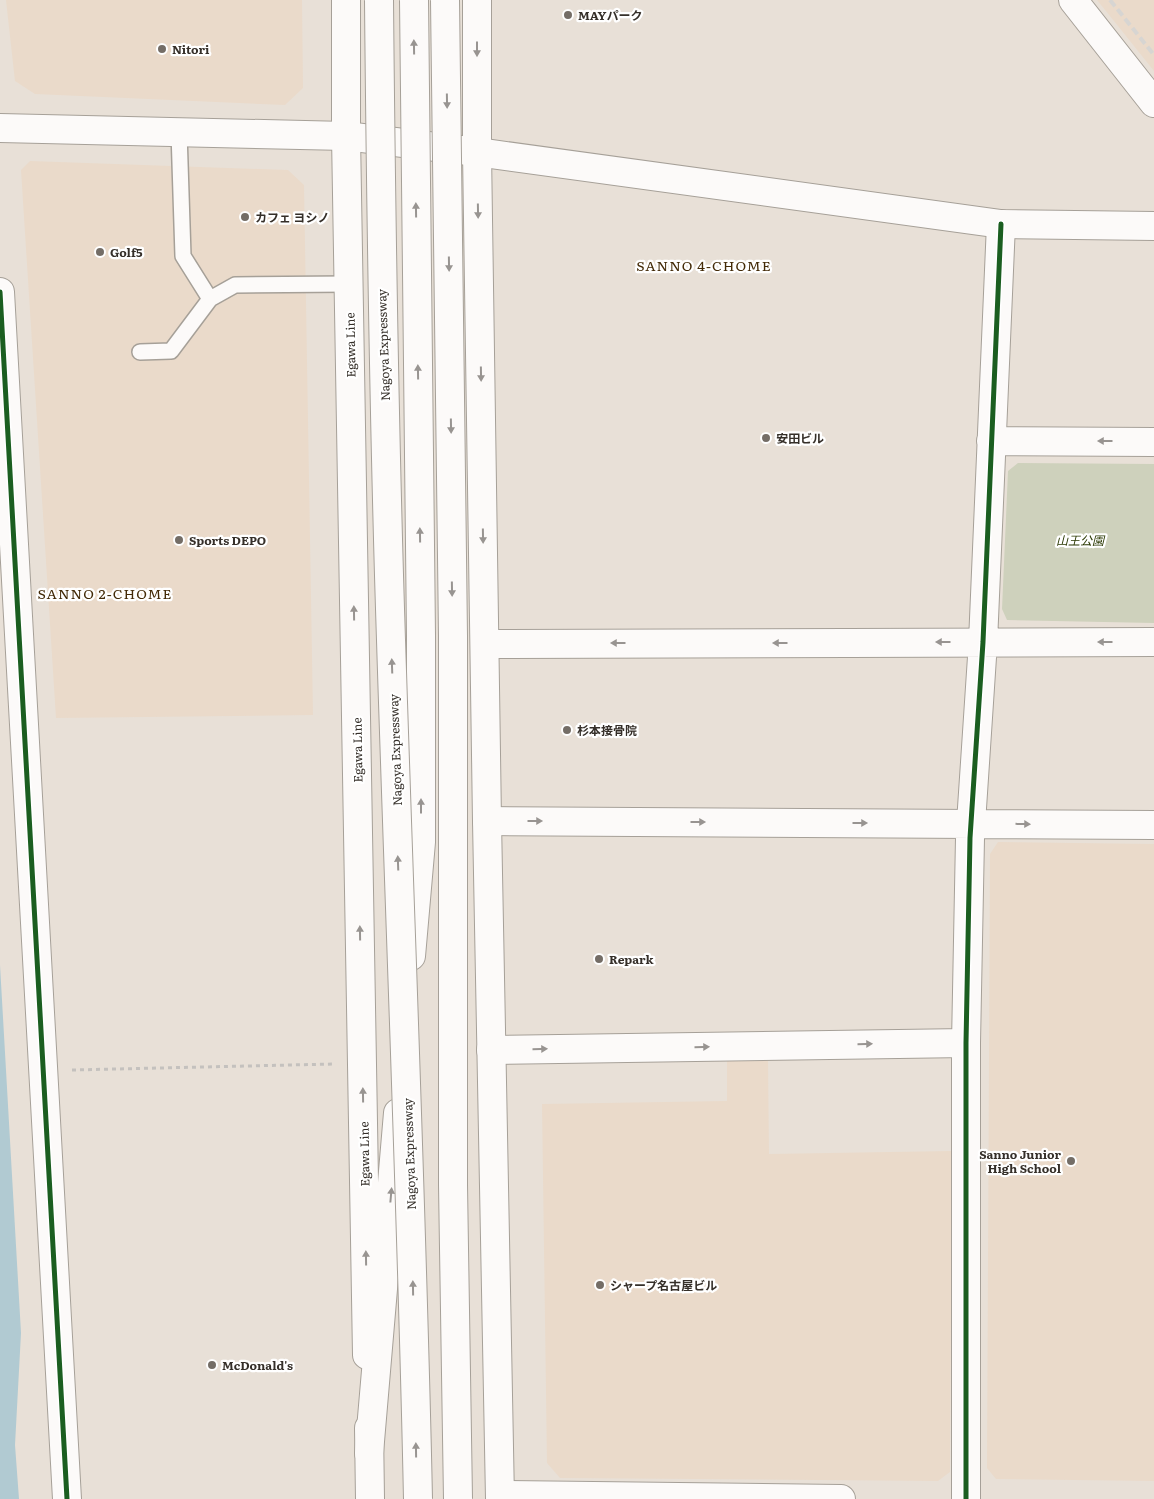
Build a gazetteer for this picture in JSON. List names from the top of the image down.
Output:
{
  "streets": {
    "main road": ["Egawa Line", "Nagoya Expressway"]
  },
  "districts": ["SANNO 4-CHOME", "SANNO 2-CHOME"],
  "parks": ["山王公園"],
  "places": [
    "MAYパーク",
    "Nitori",
    "カフェ ヨシノ",
    "Golf5",
    "安田ビル",
    "Sports DEPO",
    "杉本接骨院",
    "Repark",
    "Sanno Junior High School",
    "シャープ名古屋ビル",
    "McDonald's"
  ]
}
